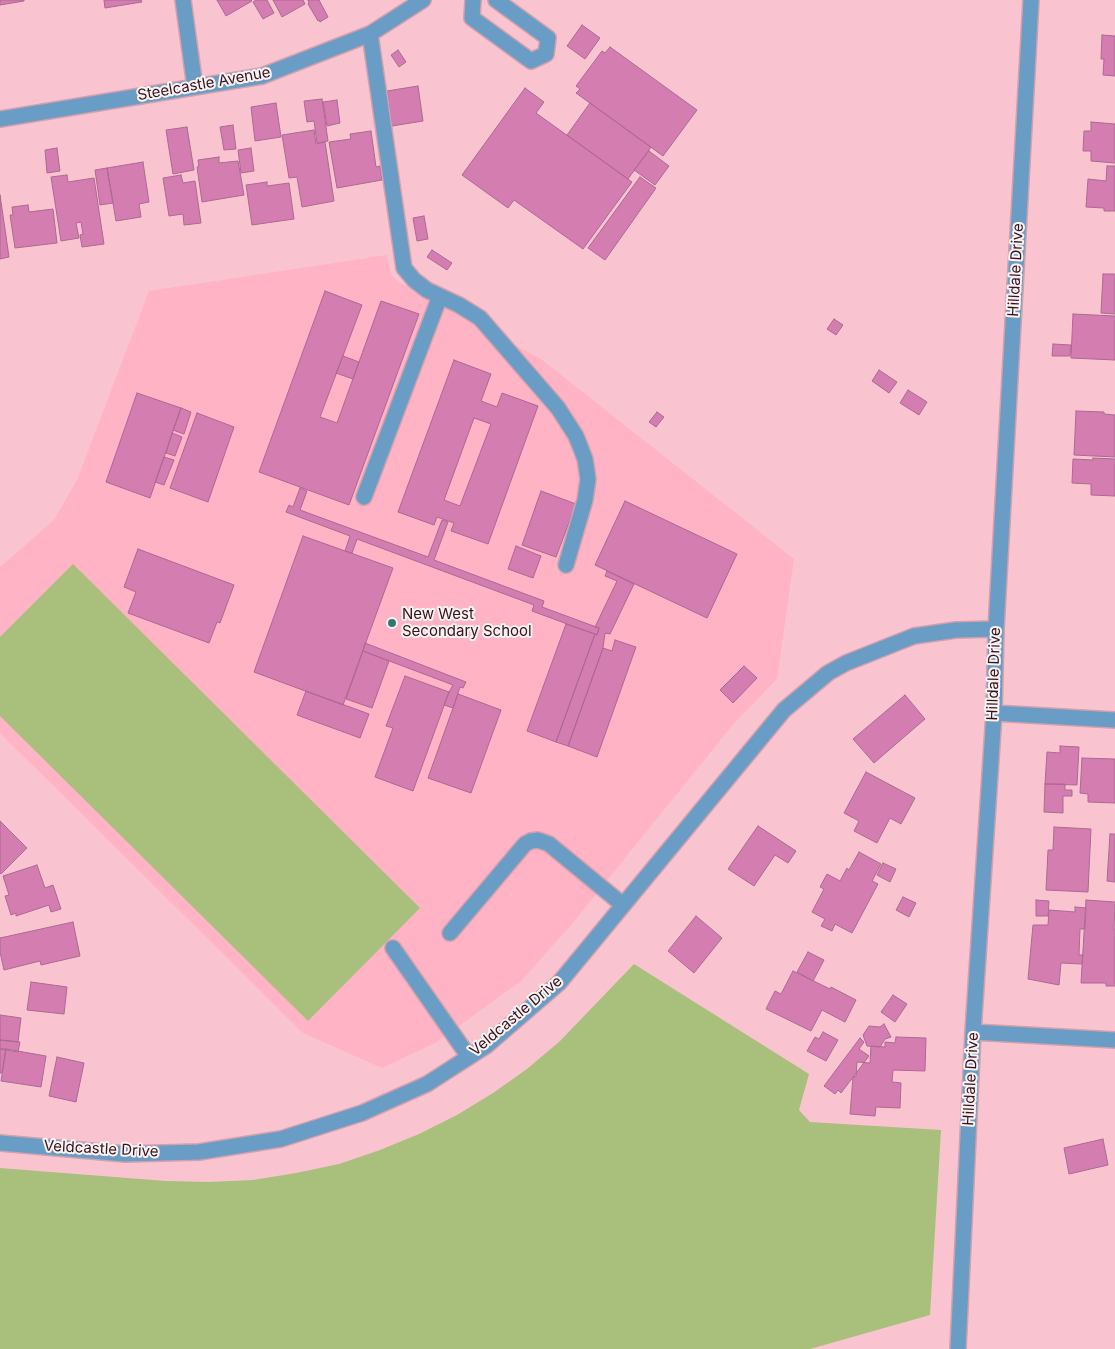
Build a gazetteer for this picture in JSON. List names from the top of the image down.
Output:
{
  "streets": {
    "street": ["Steelcastle Avenue", "Hilldale Drive", "Veldcastle Drive"]
  },
  "crossings": [
    ["Hilldale Drive", "Veldcastle Drive"]
  ],
  "places": ["New West Secondary School"]
}
